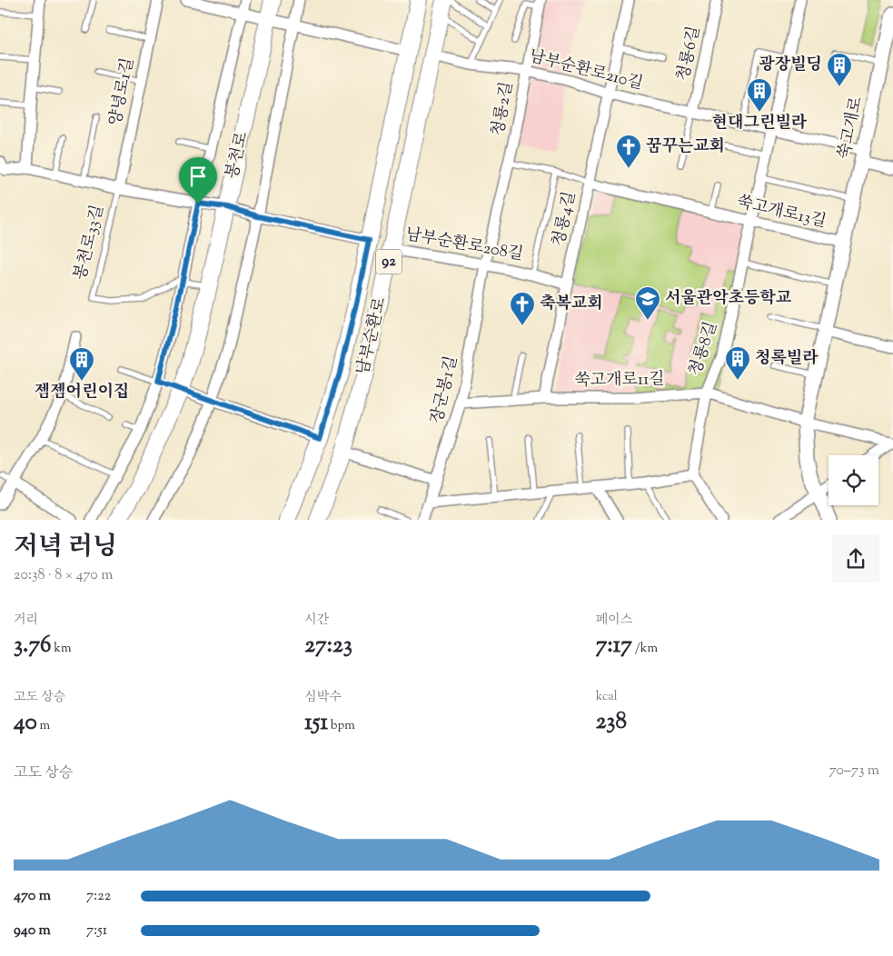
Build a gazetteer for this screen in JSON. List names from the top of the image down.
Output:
{
  "streets": {
    "main road": [
      "쑥고개로",
      "봉천로",
      "92",
      "남부순환로"
    ],
    "street": [
      "청룡6길",
      "남부순환로210길",
      "양녕로1길",
      "청룡2길",
      "쑥고개로13길",
      "청룡4길",
      "봉천로33길",
      "남부순환로208길",
      "청룡8길",
      "쑥고개로11길",
      "장군봉1길"
    ]
  },
  "crossings": [
    ["청룡6길", "남부순환로210길"],
    ["남부순환로210길", "청룡2길"],
    ["남부순환로210길", "쑥고개로"],
    ["남부순환로210길", "청룡4길"],
    ["남부순환로210길", "남부순환로"],
    ["남부순환로210길", "청룡8길"],
    ["양녕로1길", "봉천로33길"],
    ["청룡2길", "남부순환로208길"],
    ["청룡2길", "장군봉1길"],
    ["쑥고개로", "쑥고개로13길"],
    ["쑥고개로", "쑥고개로11길"],
    ["봉천로", "봉천로33길"],
    ["쑥고개로13길", "청룡4길"],
    ["쑥고개로13길", "청룡8길"],
    ["청룡4길", "남부순환로208길"],
    ["청룡4길", "쑥고개로11길"],
    ["남부순환로208길", "남부순환로"],
    ["남부순환로208길", "장군봉1길"],
    ["청룡8길", "쑥고개로11길"],
    ["쑥고개로11길", "장군봉1길"]
  ],
  "places": {
    "building": [
      "광장빌딩",
      "현대그린빌라",
      "청록빌라",
      "젬젬어린이집"
    ],
    "church": ["꿈꾸는교회", "축복교회"],
    "school or university": ["서울관악초등학교"]
  },
  "page": {
    "heading": ["저녁 러닝", "20:38 · 8 × 470 m"],
    "stats": [
      ["거리", "3.76 km"],
      ["시간", "27:23"],
      ["페이스", "7:17 /km"],
      ["고도 상승", "40 m"],
      ["심박수", "151 bpm"],
      ["kcal", "238"]
    ],
    "chart": ["고도 상승", "70–73 m"],
    "list": [
      {
        "name": "470 m",
        "note": "7:22"
      },
      {
        "name": "940 m",
        "note": "7:51"
      }
    ]
  }
}
